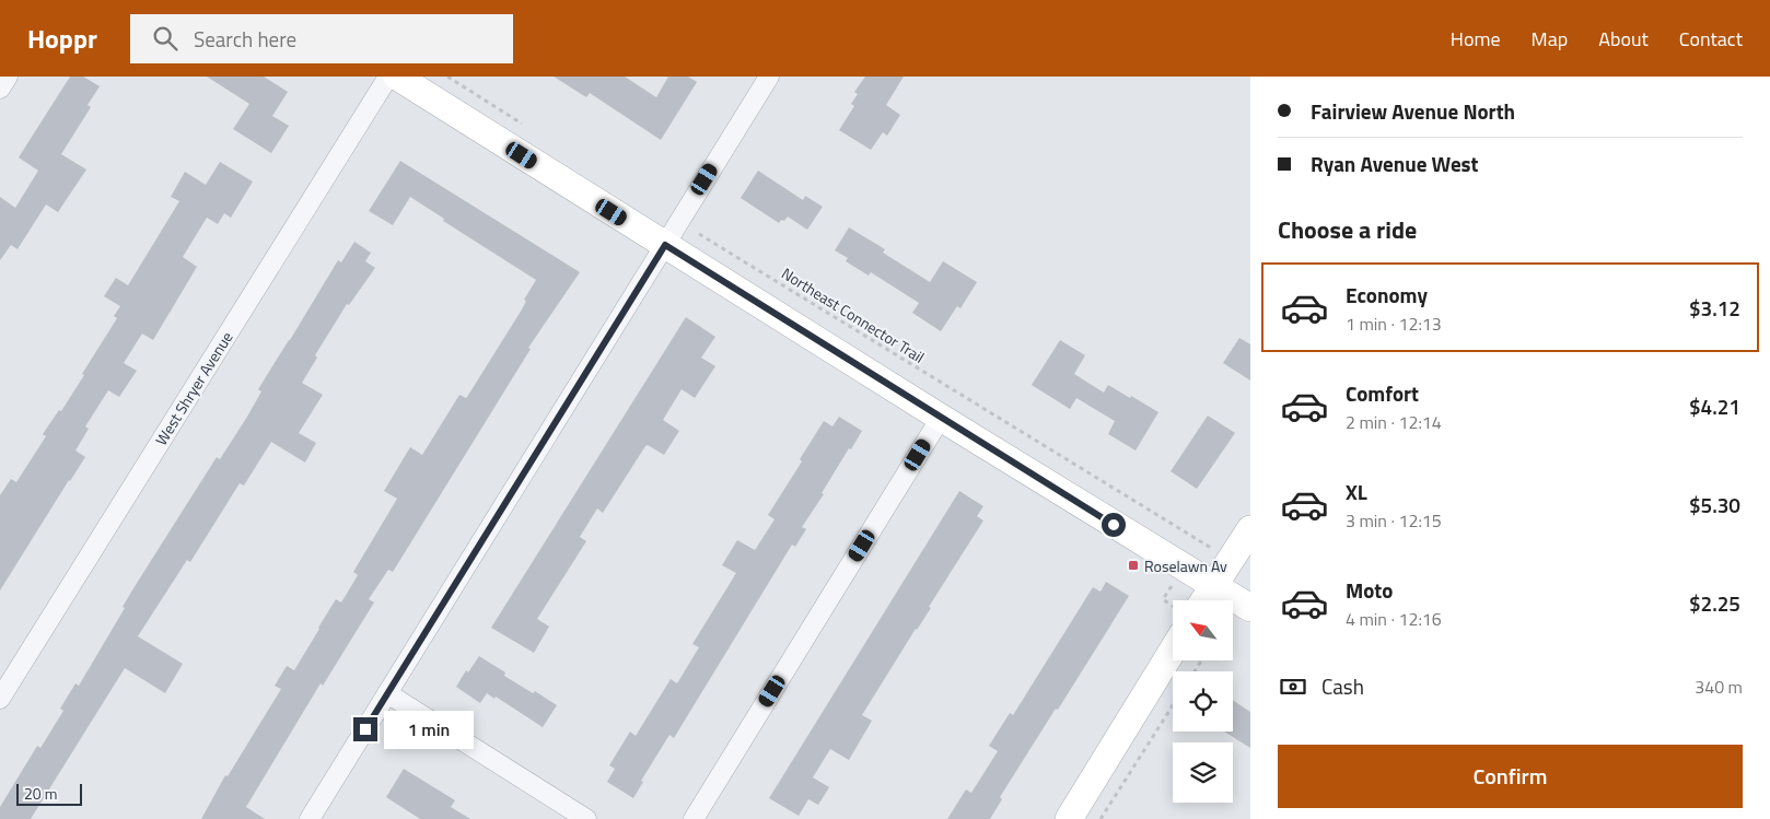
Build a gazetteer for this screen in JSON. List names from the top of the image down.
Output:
{
  "streets": {
    "street": ["West Shryer Avenue"],
    "path": ["Northeast Connector Trail"]
  },
  "places": {
    "transit": ["Roselawn Av"]
  },
  "scale_bar": "20 m",
  "north": "top left",
  "page": {
    "header": "Hoppr",
    "search": "Search here",
    "nav": [
      "Home",
      "Map",
      "About",
      "Contact"
    ],
    "banner": ["Fairview Avenue North", "Ryan Avenue West"],
    "heading": "Choose a ride",
    "list": [
      {
        "name": "Economy",
        "note": "1 min · 12:13",
        "value": "$3.12"
      },
      {
        "name": "Comfort",
        "note": "2 min · 12:14",
        "value": "$4.21"
      },
      {
        "name": "XL",
        "note": "3 min · 12:15",
        "value": "$5.30"
      },
      {
        "name": "Moto",
        "note": "4 min · 12:16",
        "value": "$2.25"
      }
    ],
    "pay": ["Cash", "340 m"],
    "bubble": "1 min",
    "buttons": "Confirm",
    "scale": "20 m"
  }
}
